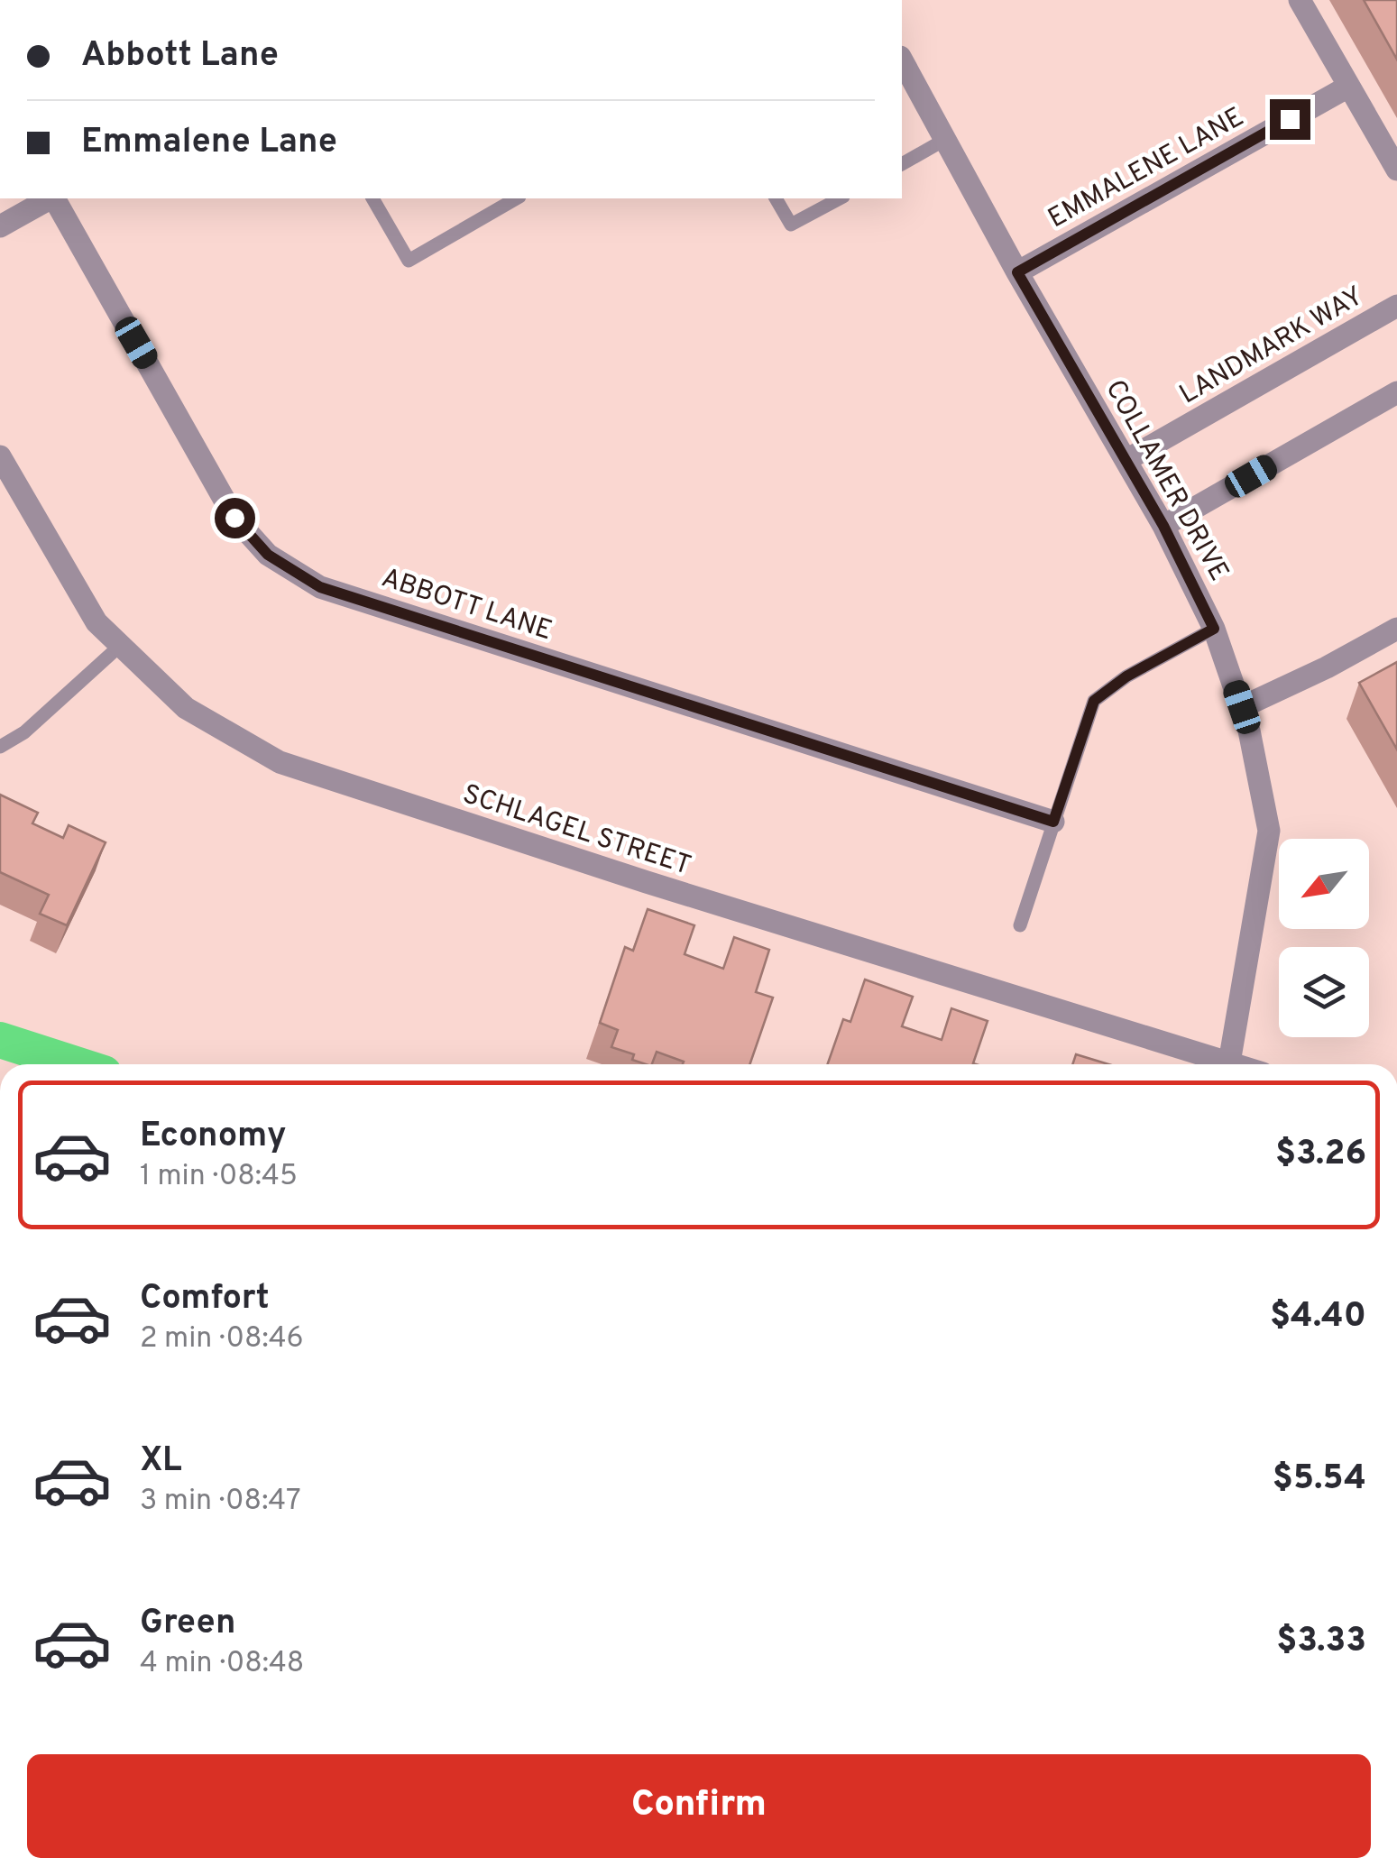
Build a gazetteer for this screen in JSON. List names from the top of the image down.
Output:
{
  "streets": {
    "street": [
      "EMMALENE LANE",
      "LANDMARK WAY",
      "COLLAMER DRIVE",
      "ABBOTT LANE",
      "SCHLAGEL STREET"
    ]
  },
  "crossings": [
    ["EMMALENE LANE", "COLLAMER DRIVE"],
    ["LANDMARK WAY", "COLLAMER DRIVE"]
  ],
  "north": "bottom left",
  "page": {
    "banner": ["Abbott Lane", "Emmalene Lane"],
    "list": [
      {
        "name": "Economy",
        "note": "1 min · 08:45",
        "value": "$3.26"
      },
      {
        "name": "Comfort",
        "note": "2 min · 08:46",
        "value": "$4.40"
      },
      {
        "name": "XL",
        "note": "3 min · 08:47",
        "value": "$5.54"
      },
      {
        "name": "Green",
        "note": "4 min · 08:48",
        "value": "$3.33"
      }
    ],
    "buttons": "Confirm"
  }
}
